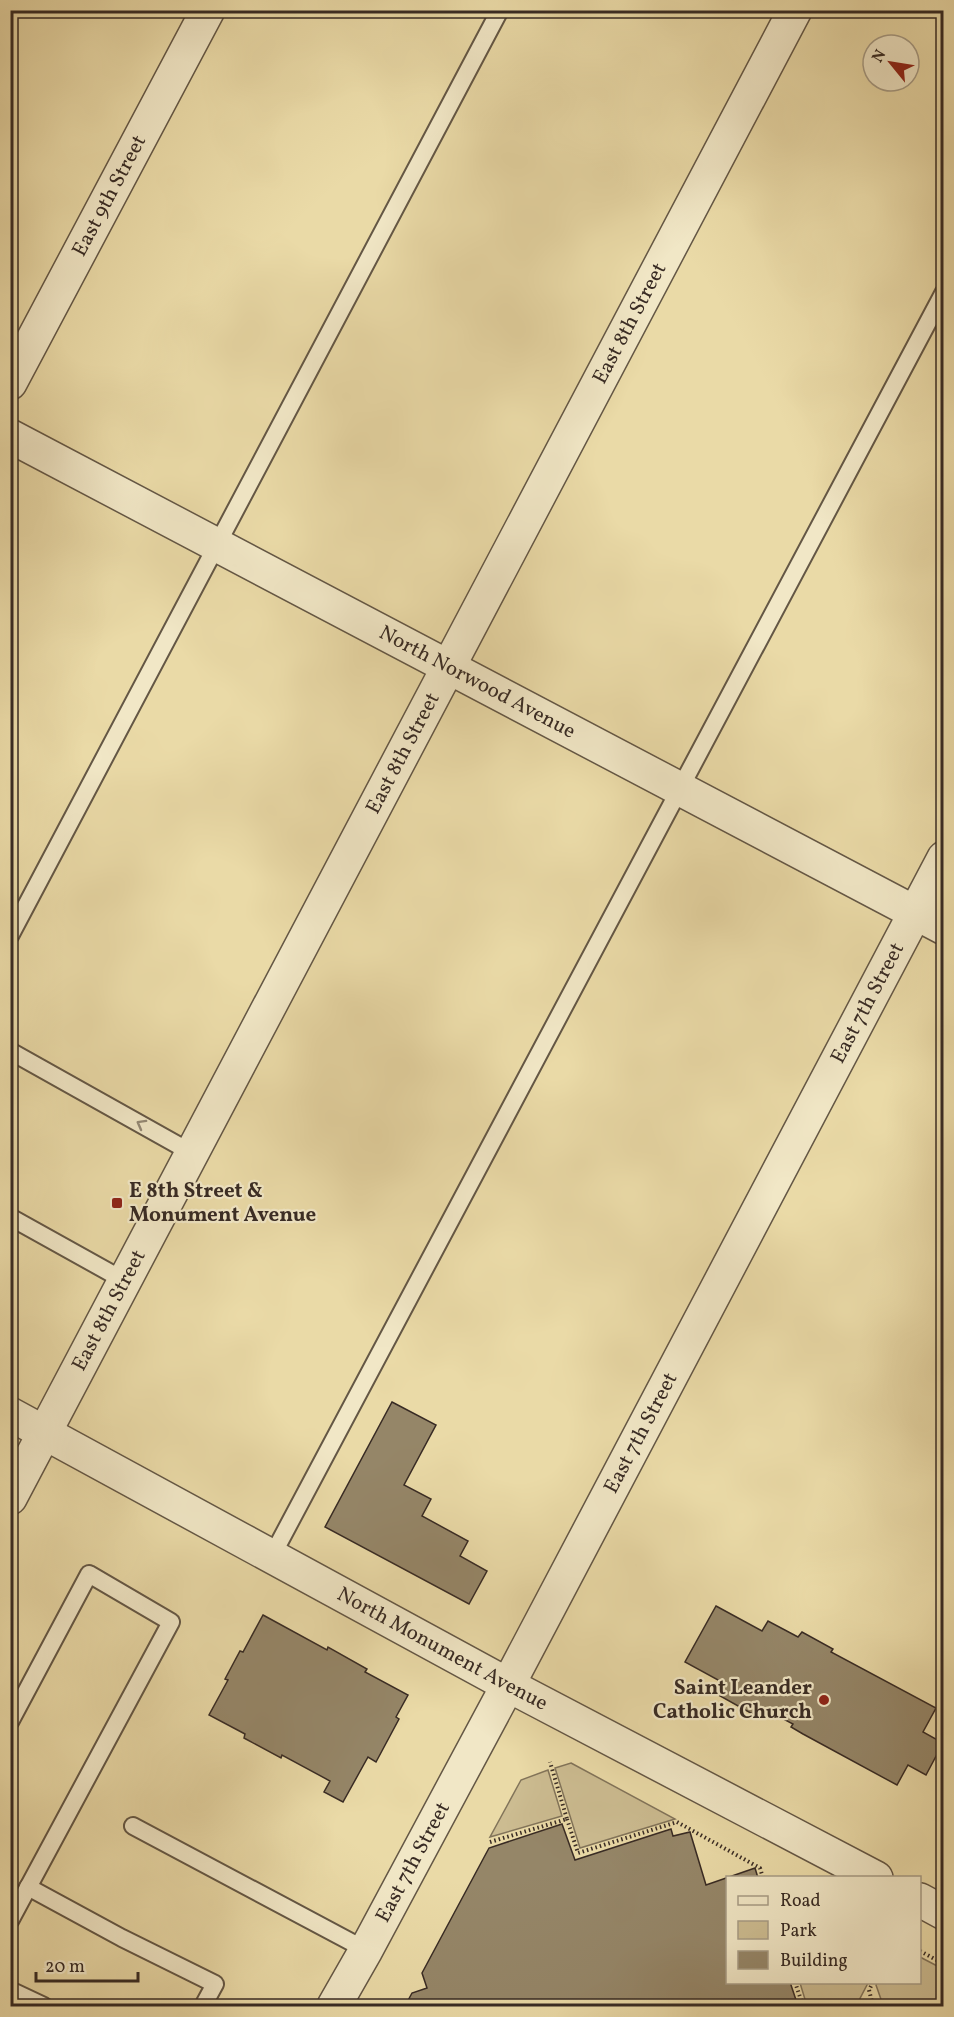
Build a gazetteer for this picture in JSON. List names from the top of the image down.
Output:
{
  "streets": {
    "street": [
      "East 9th Street",
      "East 8th Street",
      "North Norwood Avenue",
      "East 7th Street",
      "North Monument Avenue"
    ]
  },
  "crossings": [
    ["East 8th Street", "North Norwood Avenue"],
    ["East 8th Street", "North Monument Avenue"],
    ["North Norwood Avenue", "East 7th Street"],
    ["East 7th Street", "North Monument Avenue"]
  ],
  "places": {
    "transit": ["E 8th Street & Monument Avenue"],
    "other": ["Saint Leander Catholic Church"]
  },
  "legend": ["Road", "Park", "Building"],
  "scale_bar": "20 m",
  "north": "top left"
}
